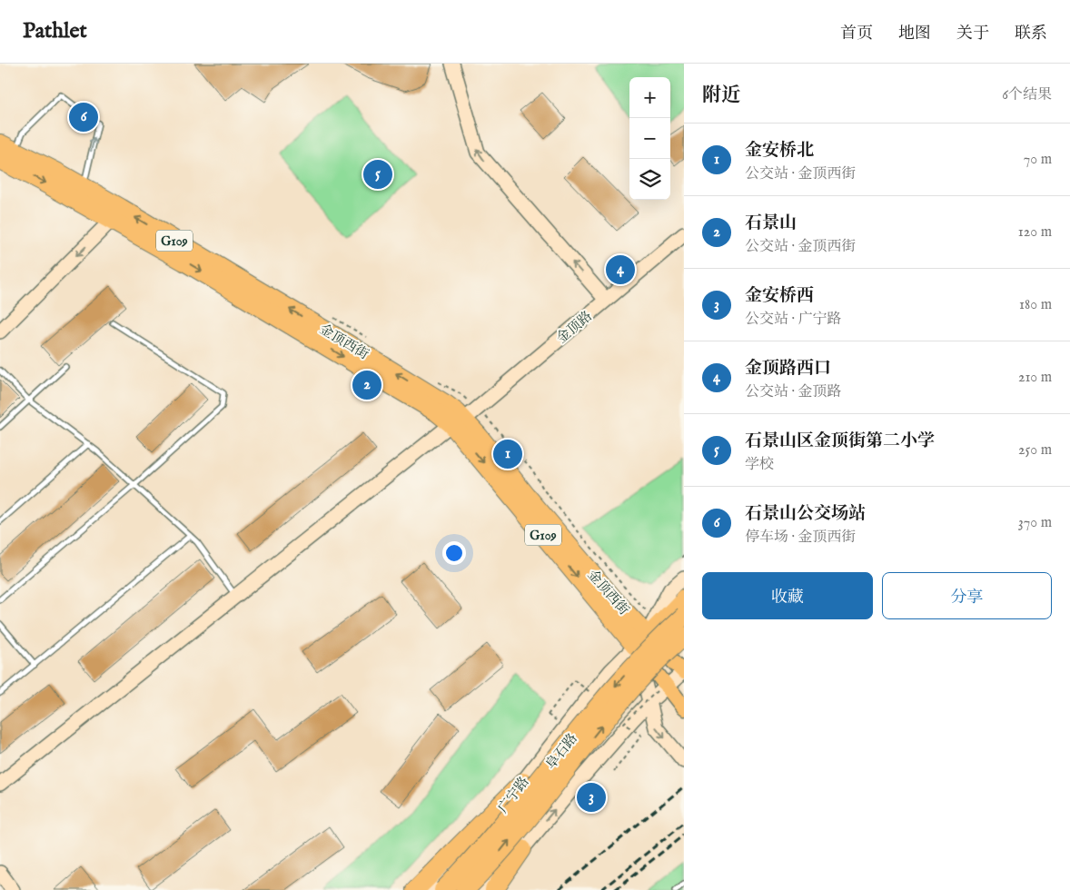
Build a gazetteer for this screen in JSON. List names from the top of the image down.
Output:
{
  "streets": {
    "highway": ["G109", "金顶西街", "阜石路"],
    "street": ["金顶路", "广宁路"]
  },
  "crossings": [
    ["金顶路", "金顶西街"],
    ["金顶西街", "广宁路"]
  ],
  "page": {
    "header": "Pathlet",
    "nav": [
      "首页",
      "地图",
      "关于",
      "联系"
    ],
    "heading": ["附近", "6个结果"],
    "map_buttons": ["+", "−"],
    "pins": [
      "6",
      "5",
      "4",
      "2",
      "1",
      "3"
    ],
    "list": [
      {
        "mark": "1",
        "name": "金安桥北",
        "note": "公交站 · 金顶西街",
        "value": "70 m"
      },
      {
        "mark": "2",
        "name": "石景山",
        "note": "公交站 · 金顶西街",
        "value": "120 m"
      },
      {
        "mark": "3",
        "name": "金安桥西",
        "note": "公交站 · 广宁路",
        "value": "180 m"
      },
      {
        "mark": "4",
        "name": "金顶路西口",
        "note": "公交站 · 金顶路",
        "value": "210 m"
      },
      {
        "mark": "5",
        "name": "石景山区金顶街第二小学",
        "note": "学校",
        "value": "250 m"
      },
      {
        "mark": "6",
        "name": "石景山公交场站",
        "note": "停车场 · 金顶西街",
        "value": "370 m"
      }
    ],
    "buttons": ["收藏", "分享"]
  }
}
